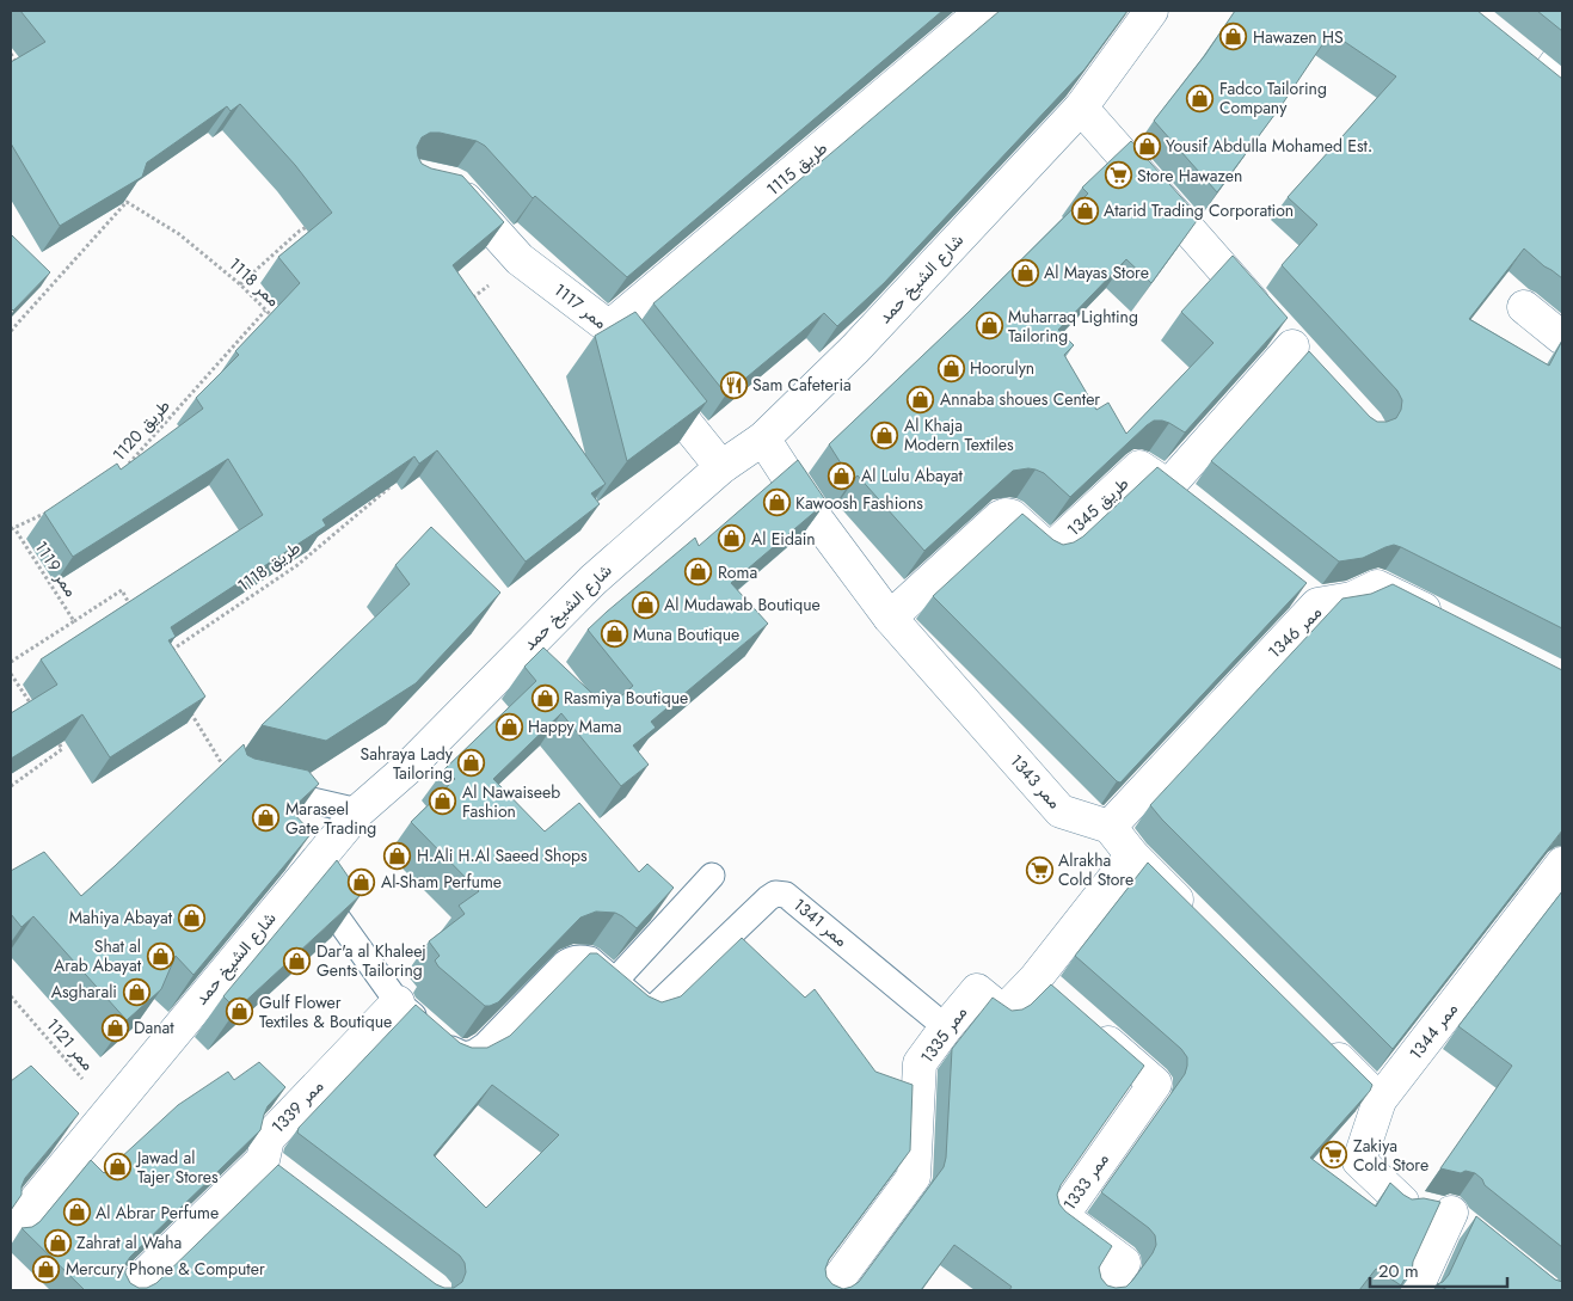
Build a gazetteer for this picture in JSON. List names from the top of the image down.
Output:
{
  "streets": {
    "street": [
      "طريق 1115",
      "شارع الشيخ حمد",
      "ممر 1117",
      "طريق 1345",
      "ممر 1346",
      "ممر 1343",
      "ممر 1344",
      "ممر 1335",
      "ممر 1339",
      "ممر 1333"
    ],
    "lane": ["ممر 1341"],
    "path": [
      "ممر 1118",
      "طريق 1120",
      "طريق 1118",
      "ممر 1119",
      "ممر 1121"
    ]
  },
  "crossings": [
    ["طريق 1115", "ممر 1117"],
    ["شارع الشيخ حمد", "ممر 1117"],
    ["شارع الشيخ حمد", "ممر 1343"],
    ["شارع الشيخ حمد", "ممر 1121"],
    ["ممر 1118", "طريق 1120"],
    ["طريق 1345", "ممر 1343"],
    ["ممر 1346", "ممر 1343"],
    ["ممر 1341", "ممر 1335"],
    ["ممر 1341", "ممر 1339"]
  ],
  "places": {
    "shop": [
      "Hawazen HS",
      "Fadco Tailoring Company",
      "Yousif Abdulla Mohamed Est.",
      "Atarid Trading Corporation",
      "Al Mayas Store",
      "Muharraq Lighting Tailoring",
      "Hoorulyn",
      "Annaba shoues Center",
      "Al Khaja Modern Textiles",
      "Al Lulu Abayat",
      "Kawoosh Fashions",
      "Al Eidain",
      "Roma",
      "Al Mudawab Boutique",
      "Muna Boutique",
      "Rasmiya Boutique",
      "Happy Mama",
      "Sahraya Lady Tailoring",
      "Al Nawaiseeb Fashion",
      "Maraseel Gate Trading",
      "H.Ali H.Al Saeed Shops",
      "Al-Sham Perfume",
      "Mahiya Abayat",
      "Shat al Arab Abayat",
      "Dar'a al Khaleej Gents Tailoring",
      "Asgharali",
      "Gulf Flower Textiles & Boutique",
      "Danat",
      "Jawad al Tajer Stores",
      "Al Abrar Perfume",
      "Zahrat al Waha",
      "Mercury Phone & Computer"
    ],
    "supermarket": ["Store Hawazen", "Alrakha Cold Store", "Zakiya Cold Store"],
    "restaurant": ["Sam Cafeteria"]
  },
  "scale_bar": "20 m"
}
